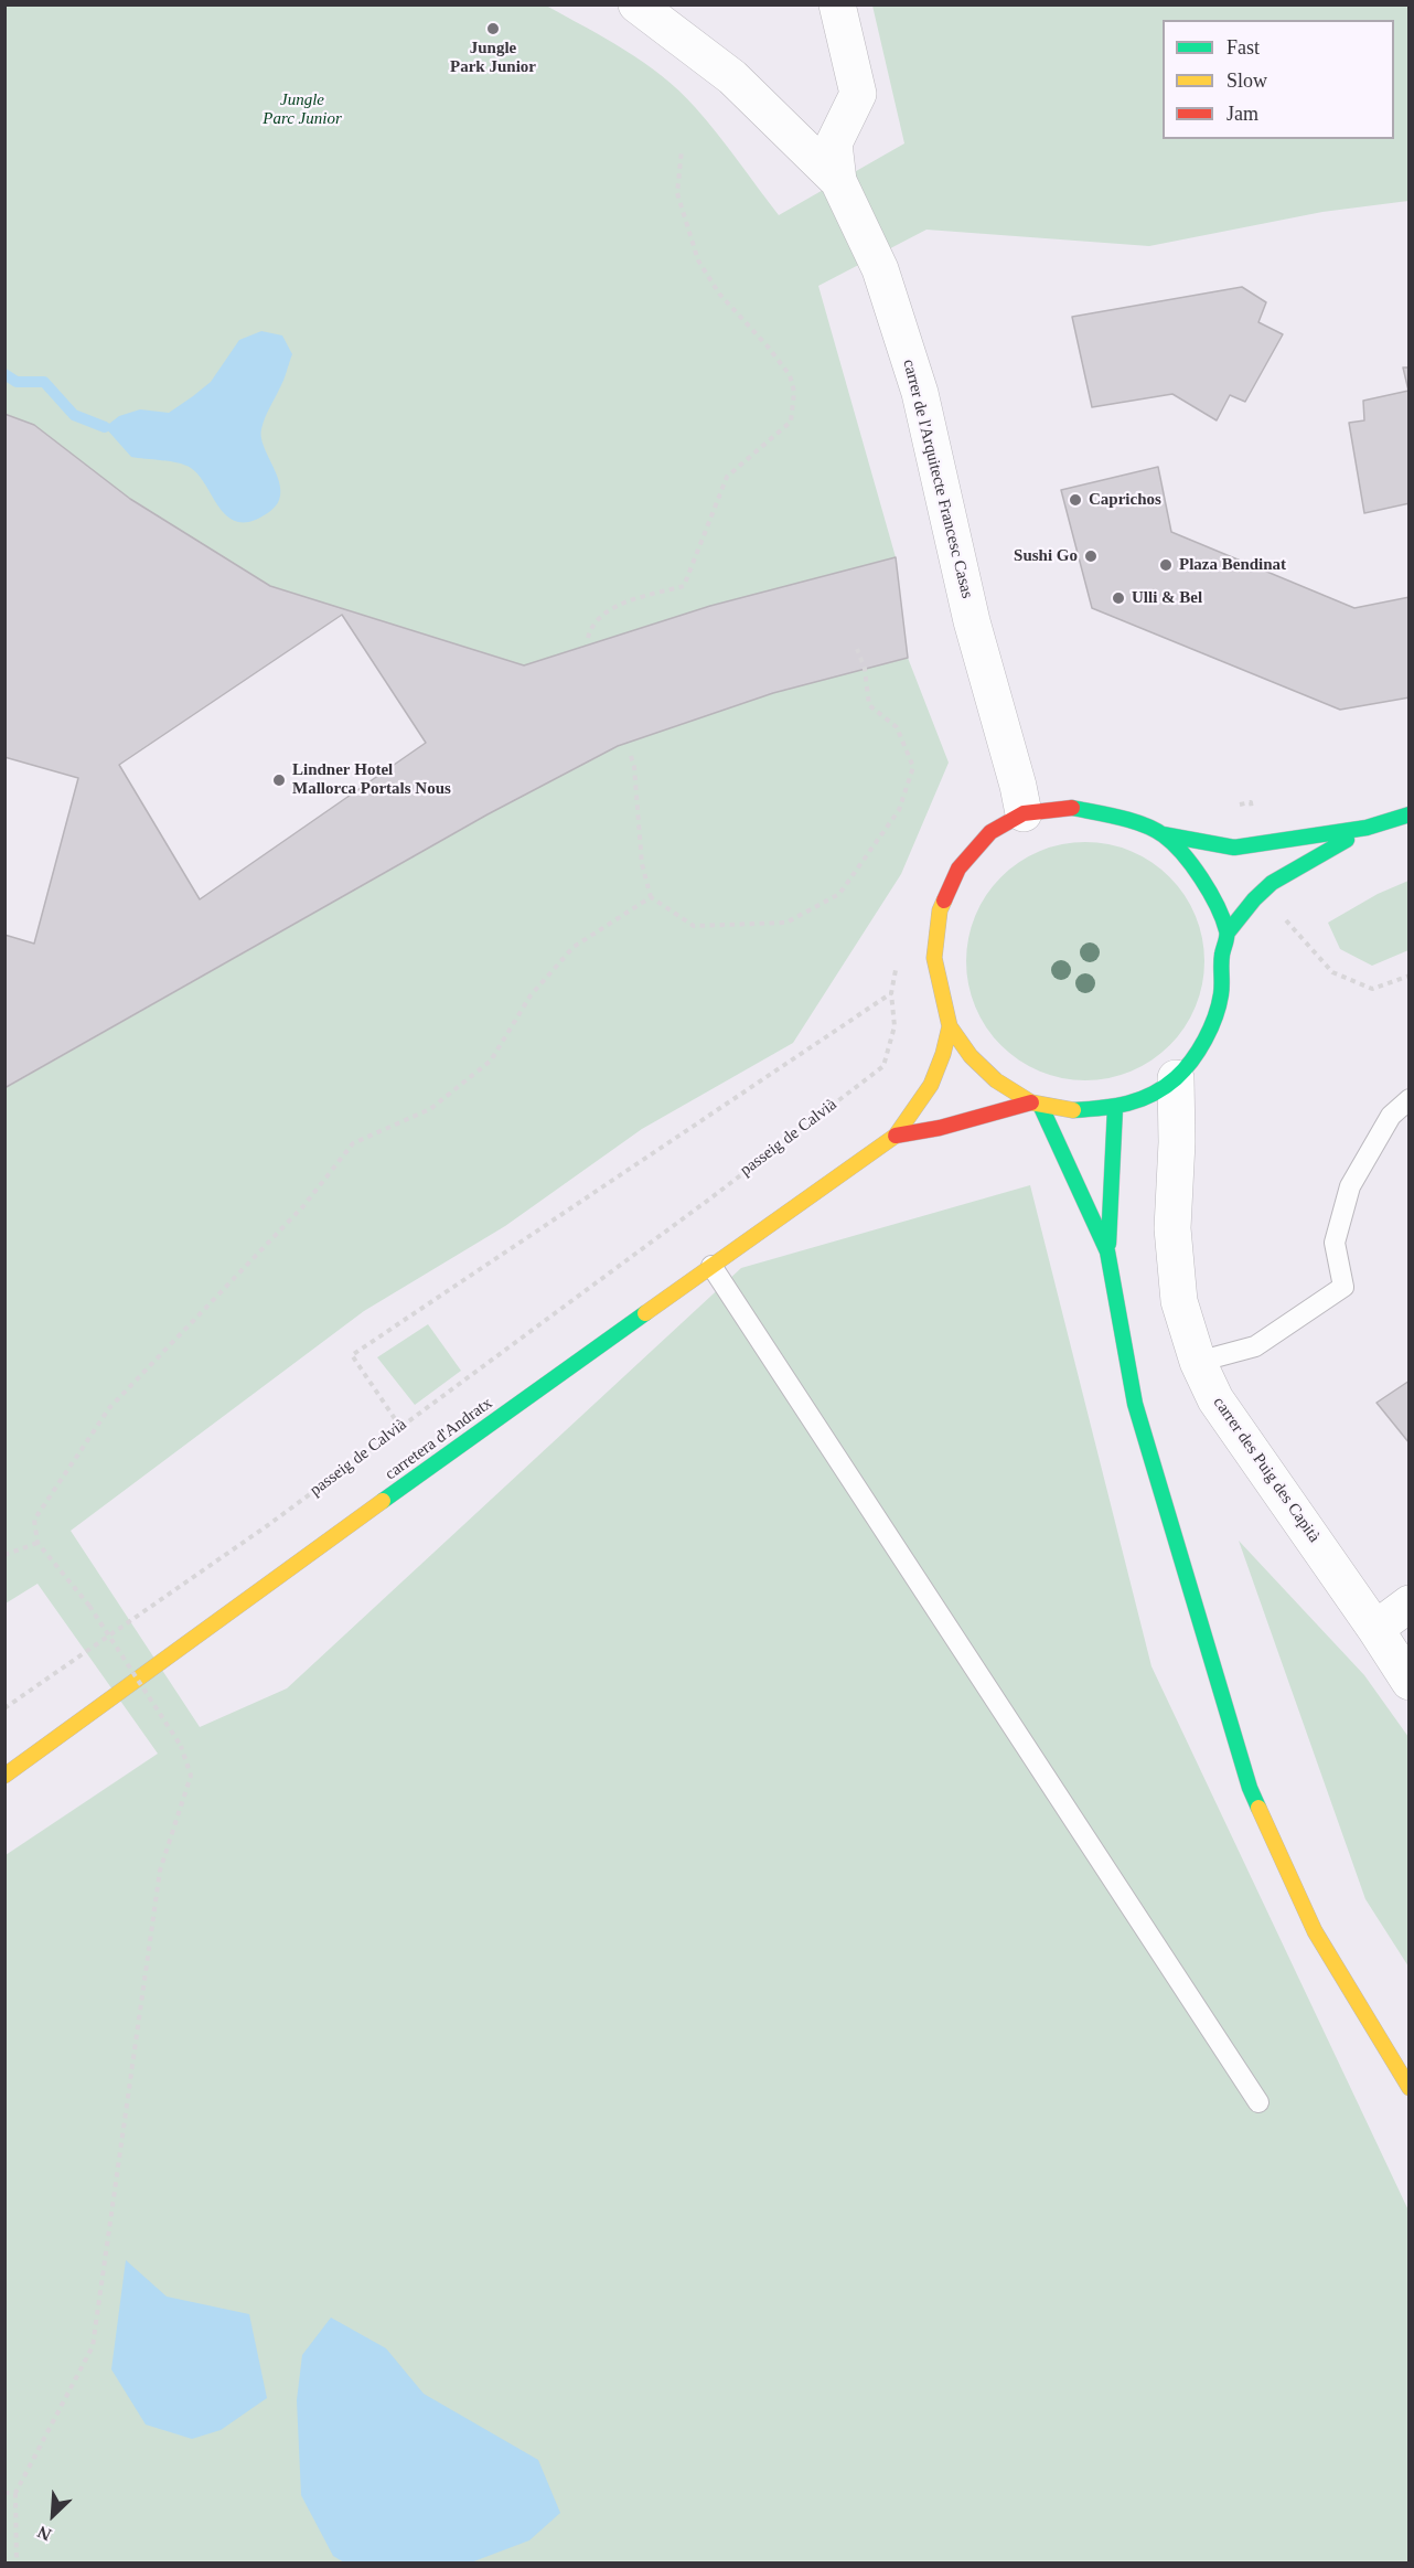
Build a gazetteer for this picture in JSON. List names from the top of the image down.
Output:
{
  "streets": {
    "main road": ["carretera d'Andratx"],
    "street": ["carrer de l'Arquitecte Francesc Casas", "carrer des Puig des Capità"],
    "path": ["passeig de Calvià"]
  },
  "parks": ["Jungle Parc Junior"],
  "places": [
    "Jungle Park Junior",
    "Caprichos",
    "Sushi Go",
    "Plaza Bendinat",
    "Ulli & Bel",
    "Lindner Hotel Mallorca Portals Nous"
  ],
  "legend": ["Fast", "Slow", "Jam"],
  "north": "bottom left"
}
